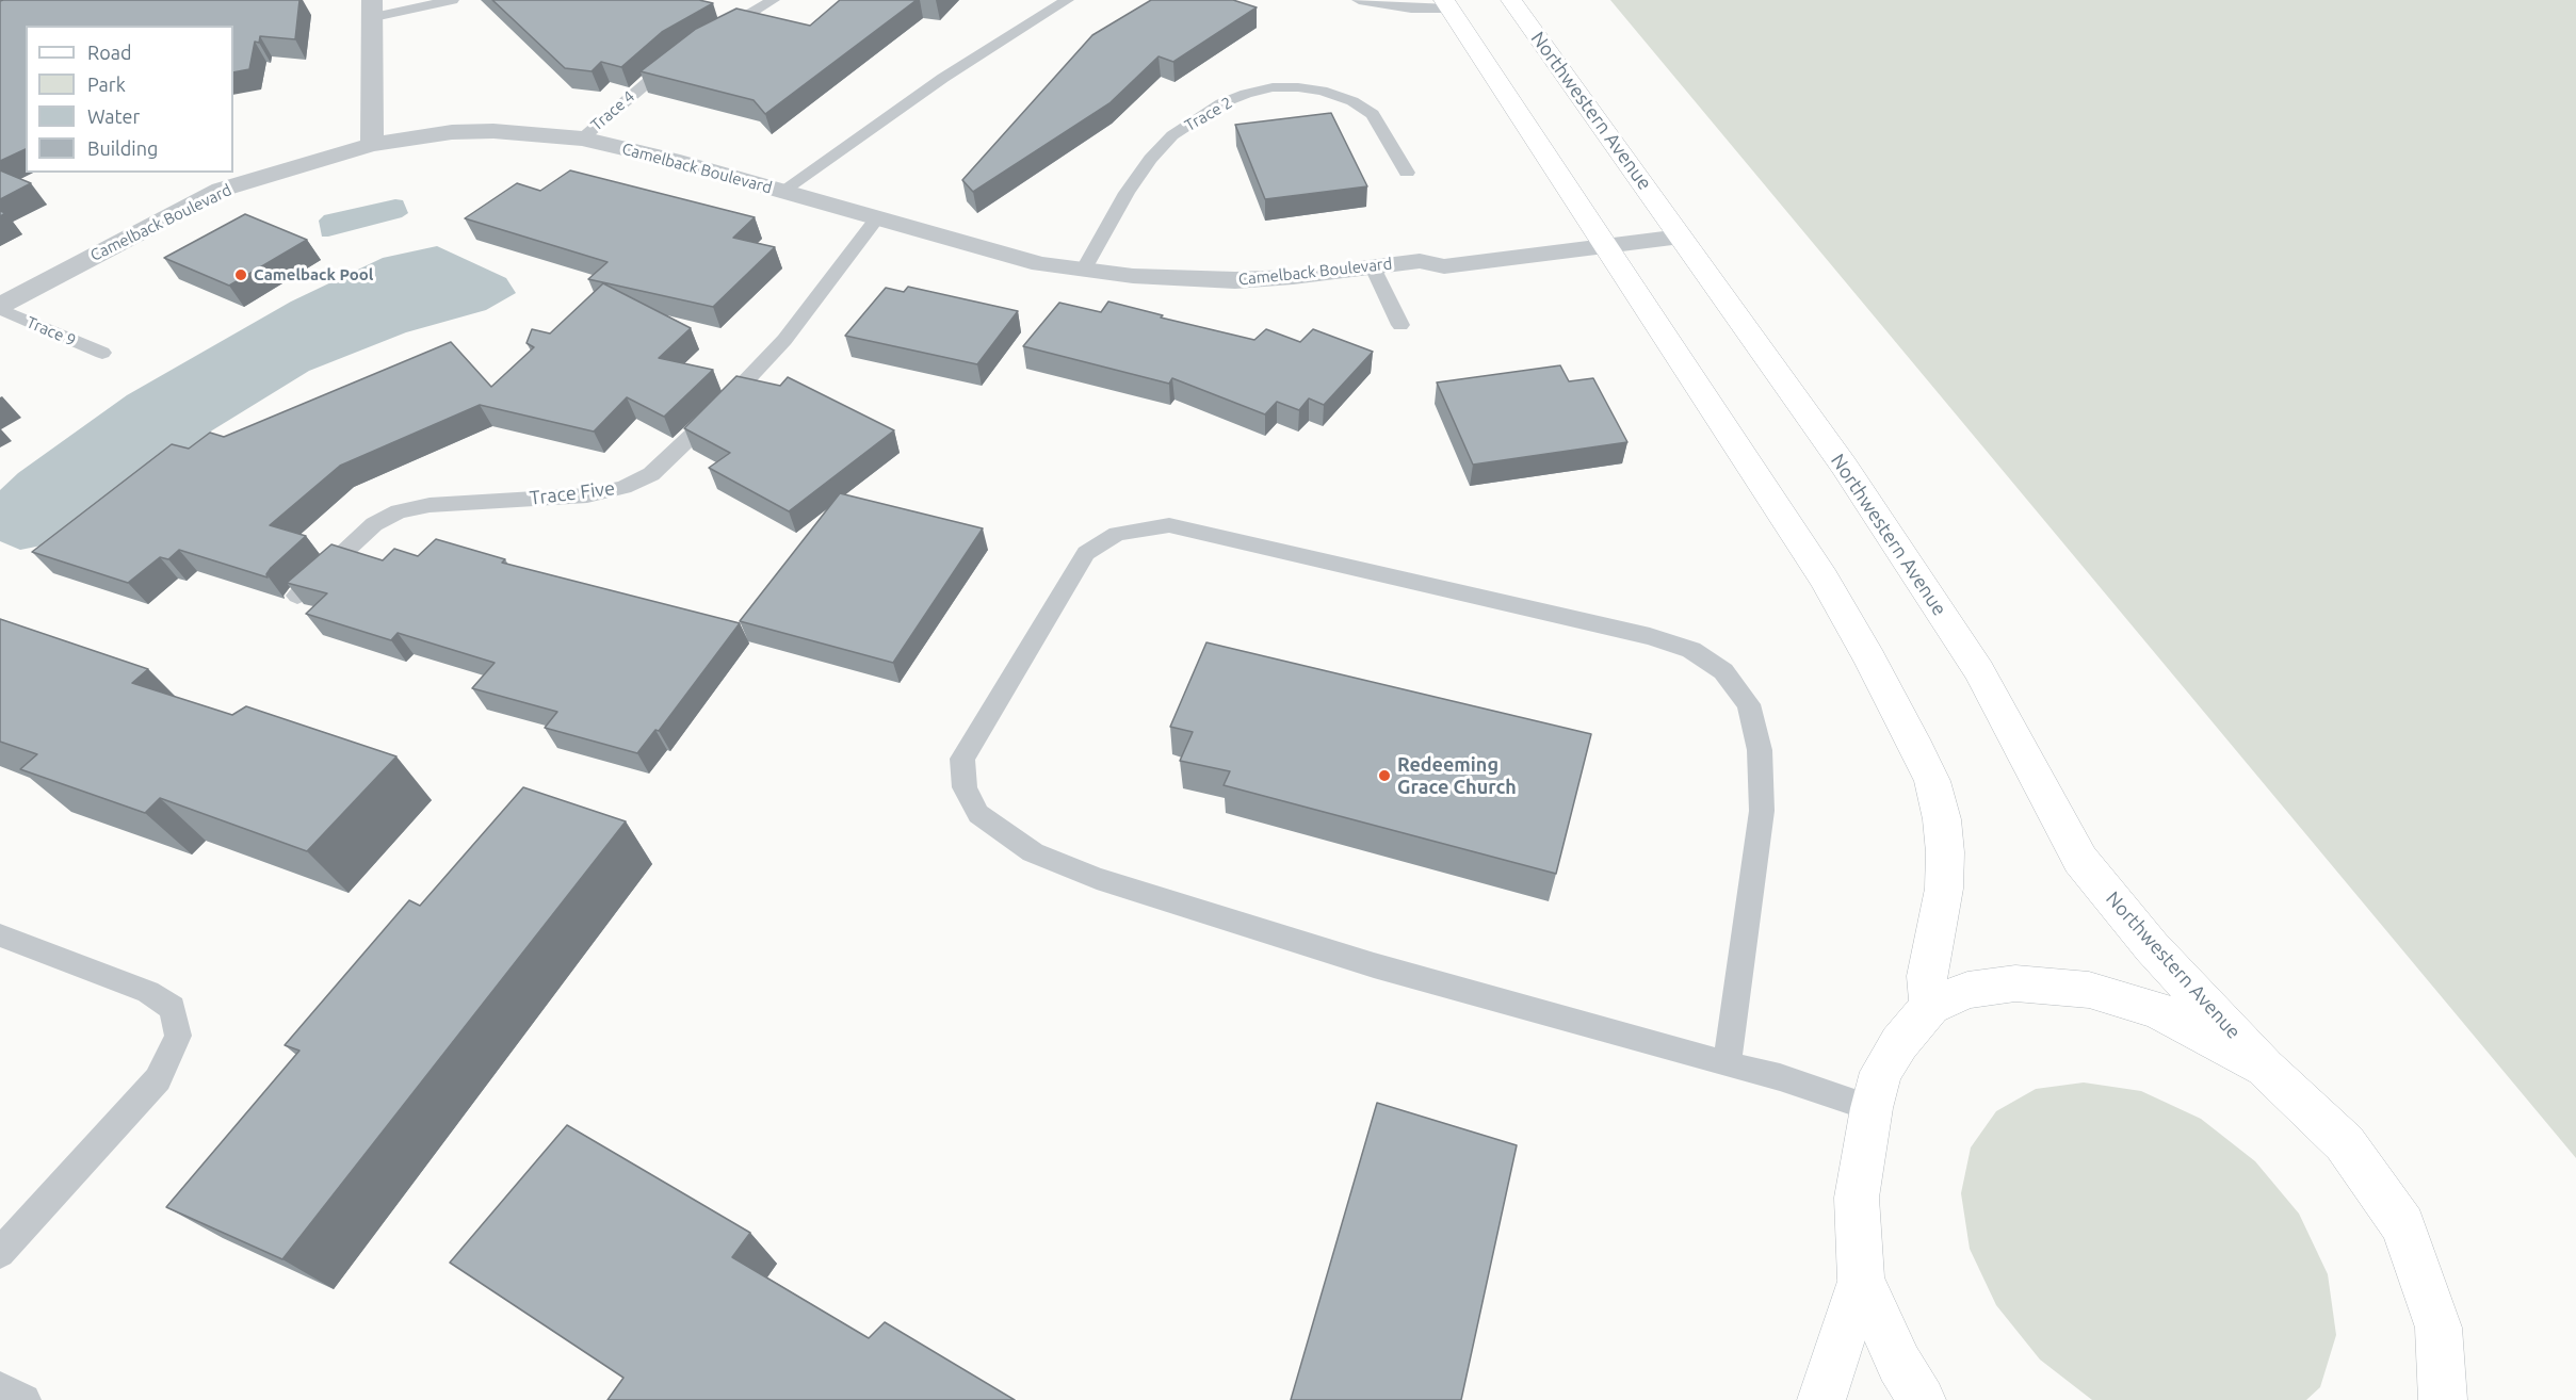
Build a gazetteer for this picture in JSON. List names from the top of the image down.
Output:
{
  "streets": {
    "main road": ["Northwestern Avenue"],
    "street": ["Camelback Boulevard"],
    "lane": [
      "Trace 4",
      "Trace 2",
      "Trace 9",
      "Trace Five"
    ]
  },
  "crossings": [
    ["Trace 4", "Camelback Boulevard"],
    ["Northwestern Avenue", "Camelback Boulevard"],
    ["Trace 2", "Camelback Boulevard"],
    ["Camelback Boulevard", "Trace 9"],
    ["Camelback Boulevard", "Trace Five"]
  ],
  "places": ["Camelback Pool", "Redeeming Grace Church"],
  "legend": [
    "Road",
    "Park",
    "Water",
    "Building"
  ]
}
